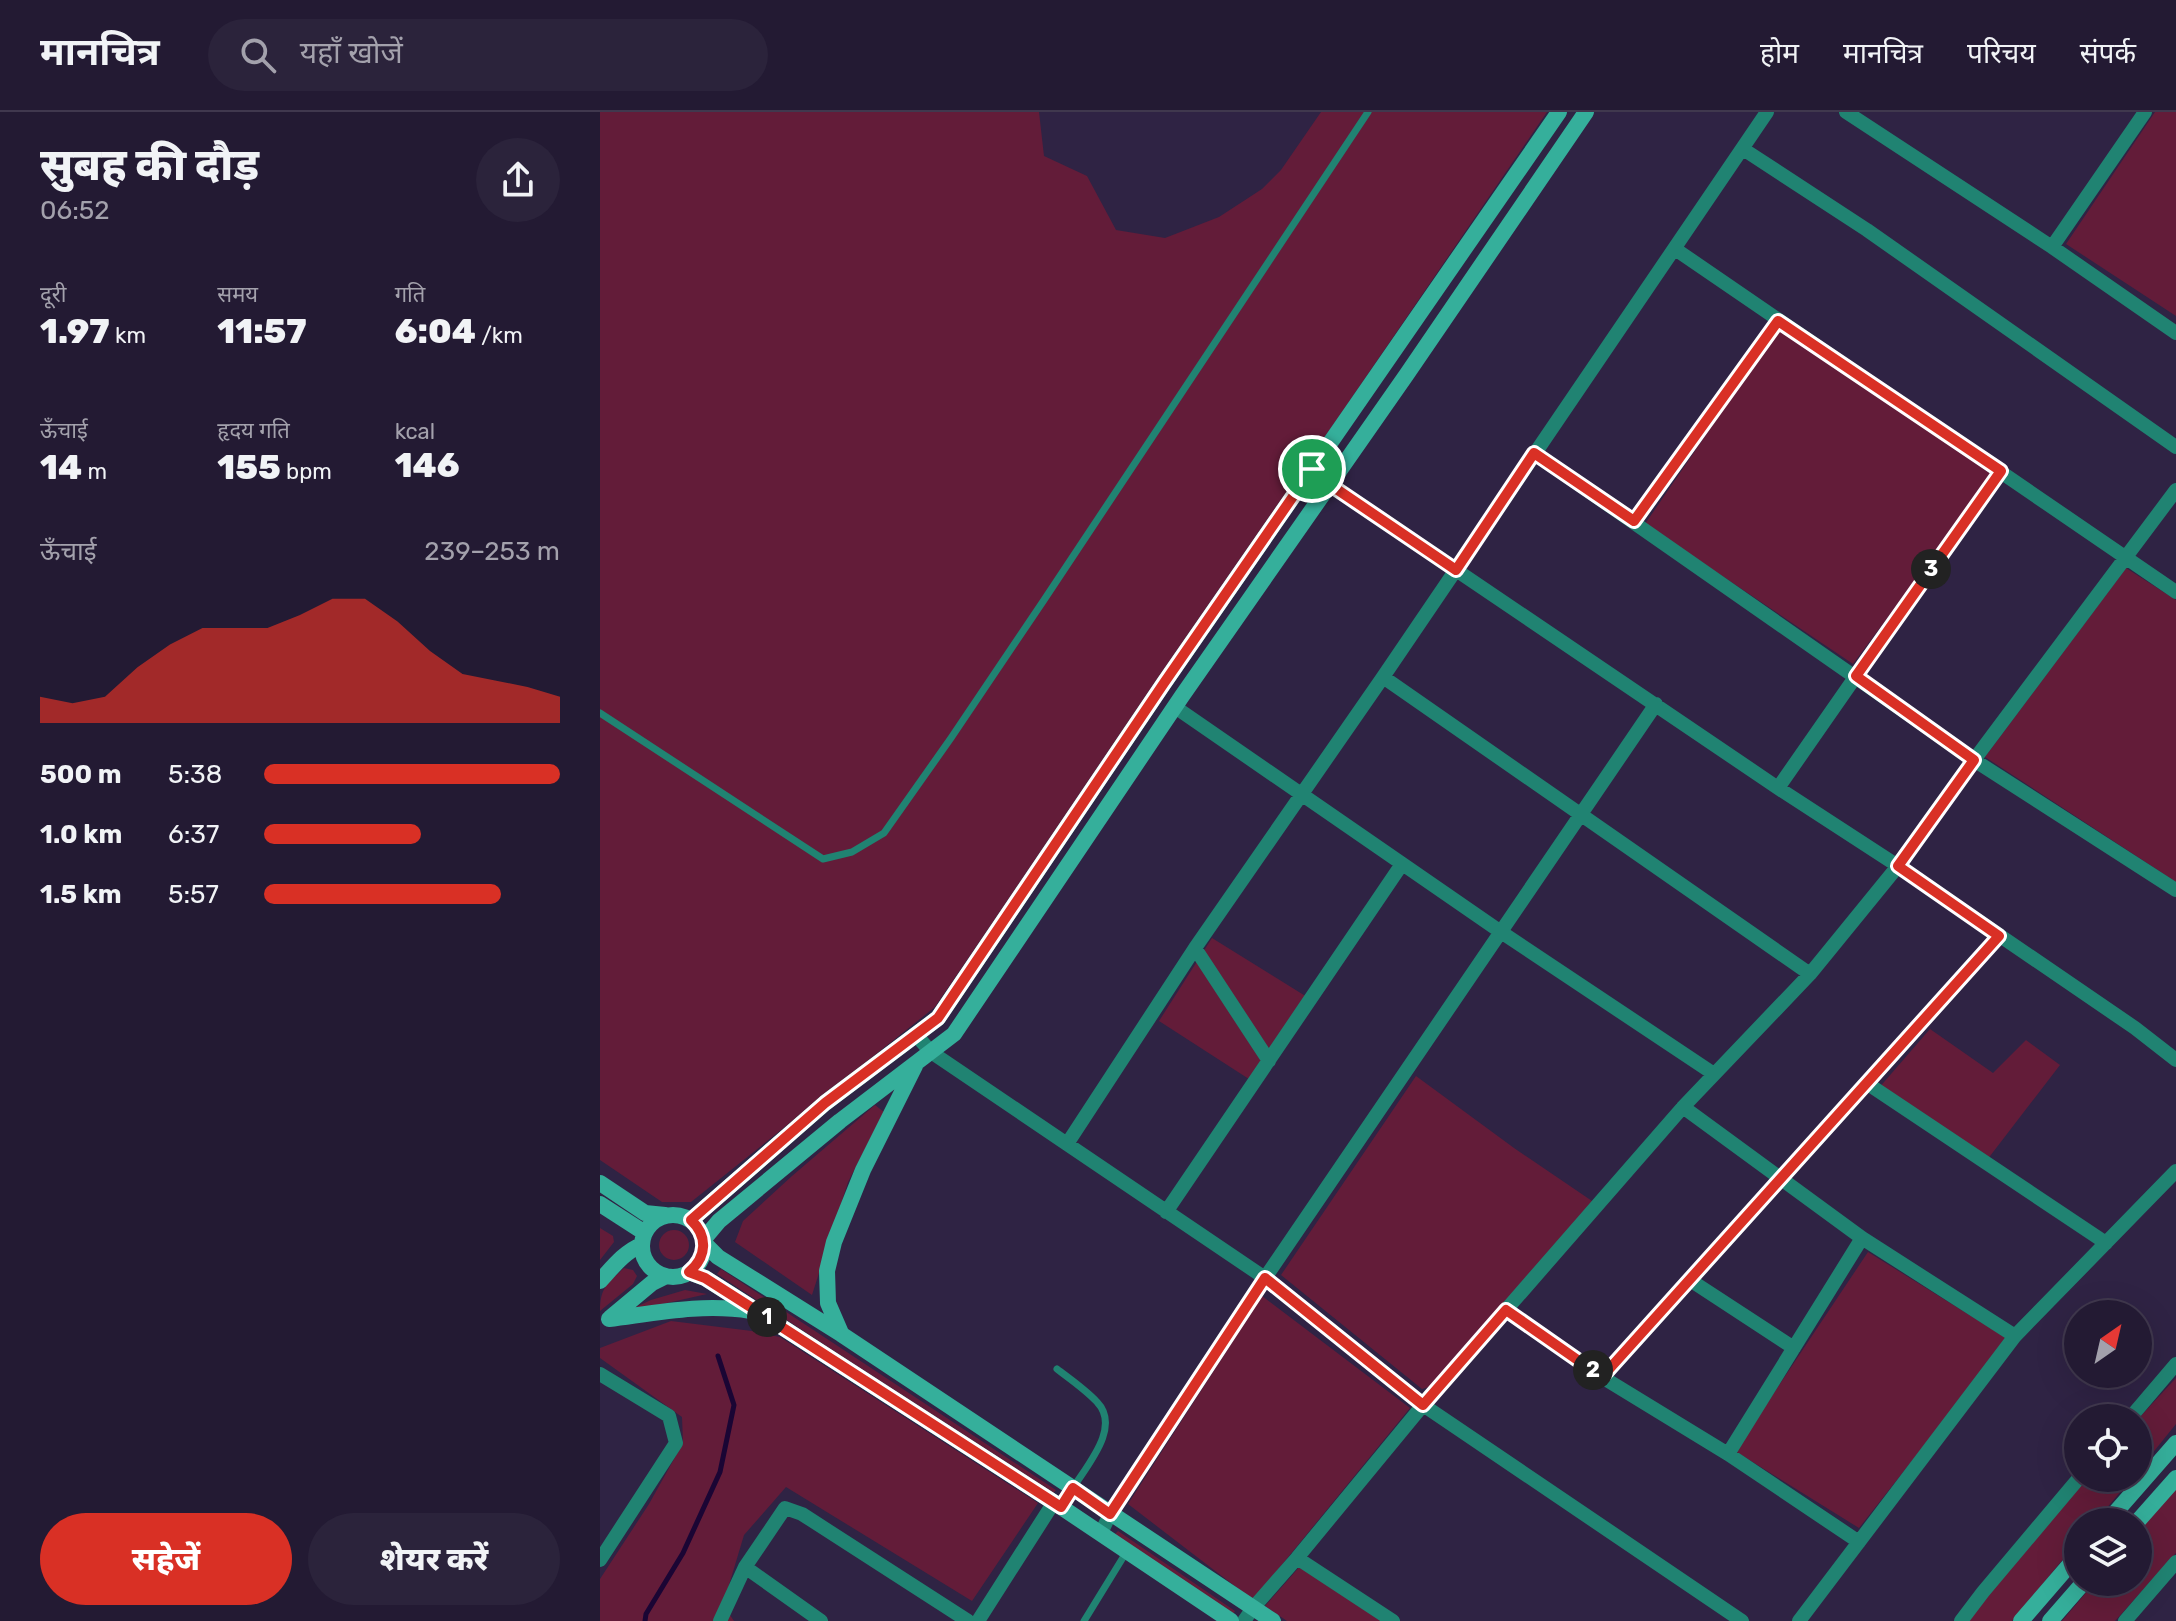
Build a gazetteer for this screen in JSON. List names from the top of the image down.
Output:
{
  "north": "top right",
  "page": {
    "header": "मानचित्र",
    "search": "यहाँ खोजें",
    "nav": [
      "होम",
      "मानचित्र",
      "परिचय",
      "संपर्क"
    ],
    "heading": ["सुबह की दौड़", "06:52"],
    "stats": [
      ["दूरी", "1.97 km"],
      ["समय", "11:57"],
      ["गति", "6:04 /km"],
      ["ऊँचाई", "14 m"],
      ["हृदय गति", "155 bpm"],
      ["kcal", "146"]
    ],
    "chart": ["ऊँचाई", "239–253 m"],
    "pins": ["3", "1", "2"],
    "list": [
      {
        "name": "500 m",
        "note": "5:38"
      },
      {
        "name": "1.0 km",
        "note": "6:37"
      },
      {
        "name": "1.5 km",
        "note": "5:57"
      }
    ],
    "buttons": ["सहेजें", "शेयर करें"]
  }
}
